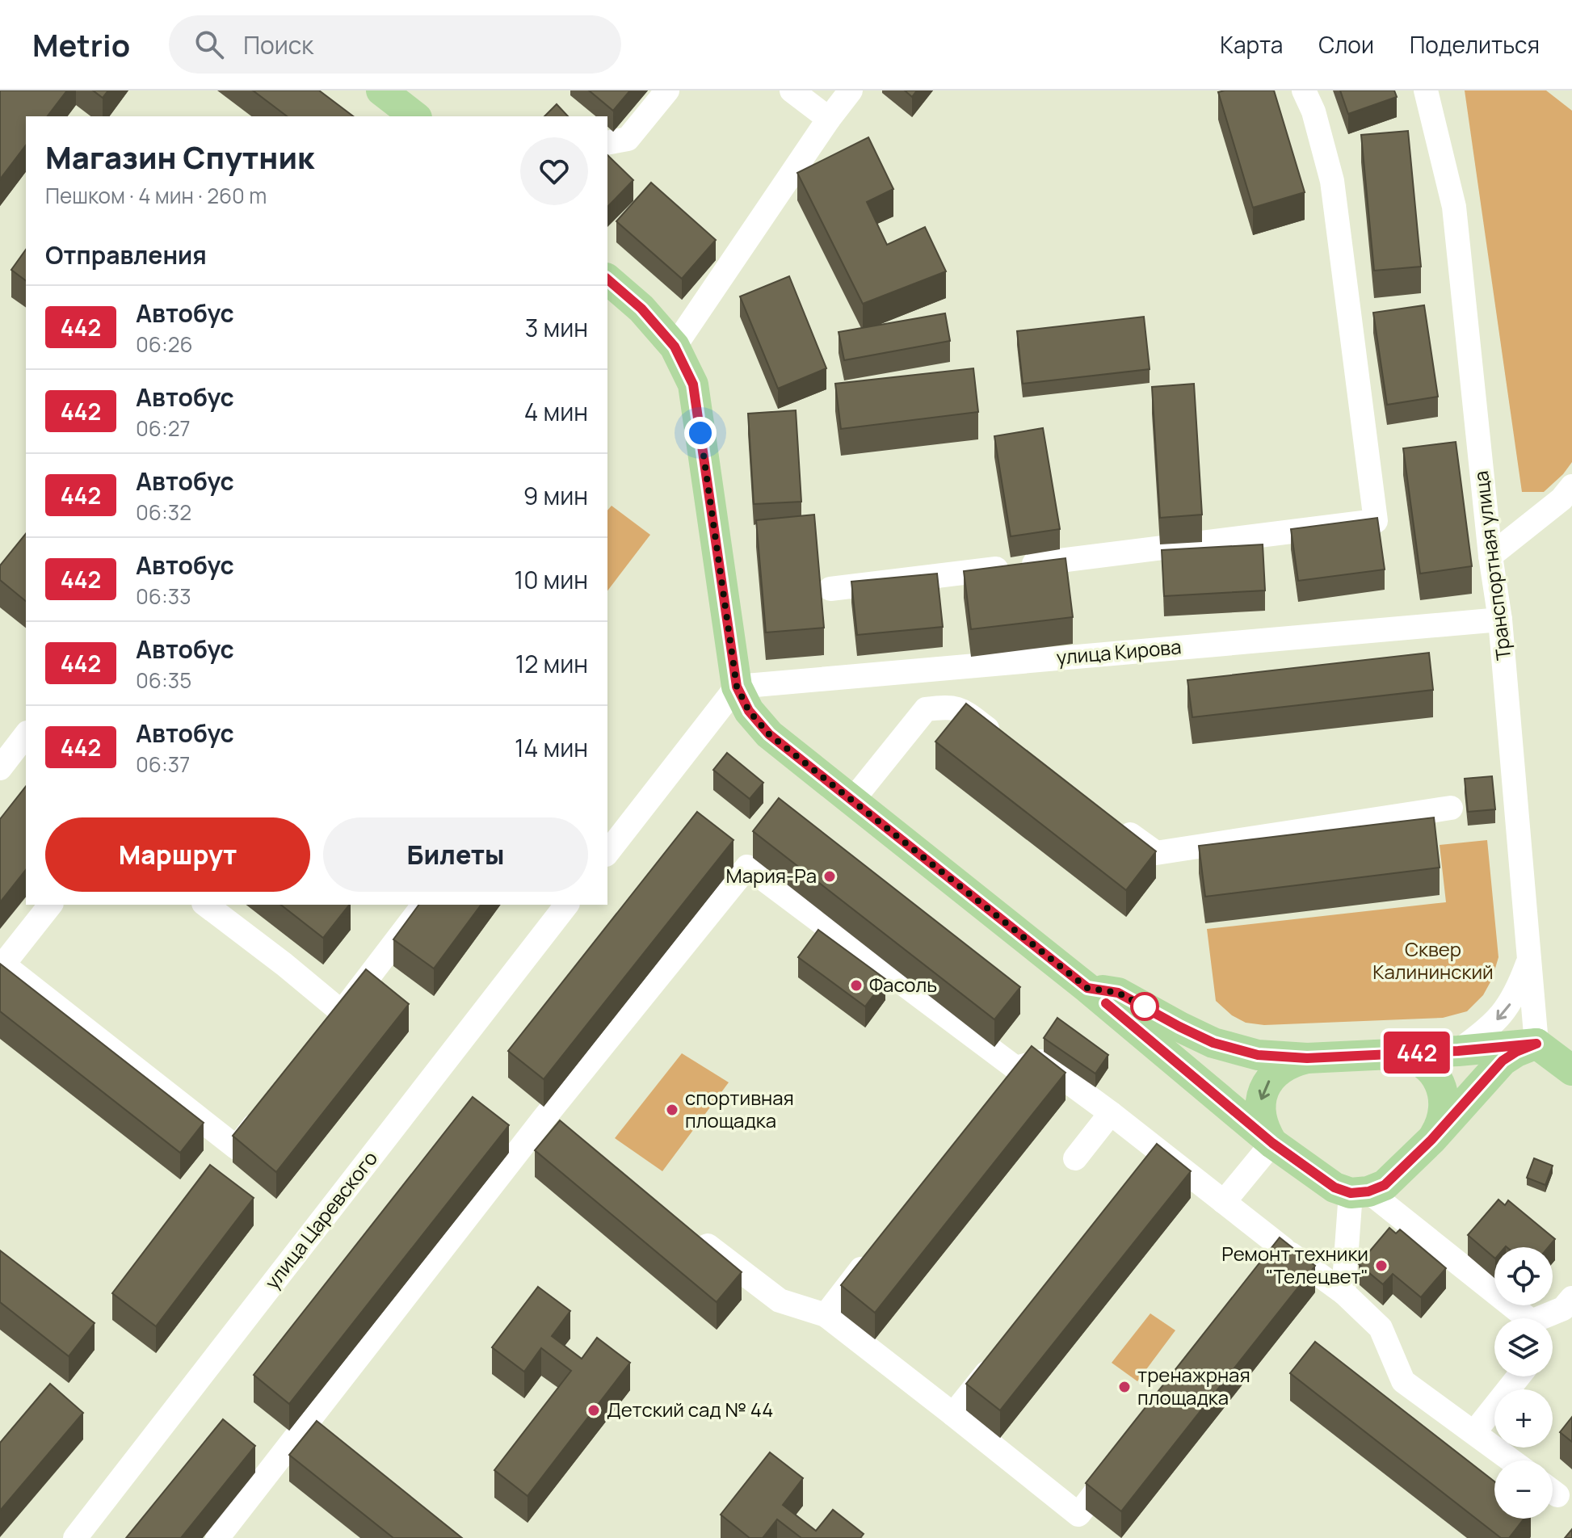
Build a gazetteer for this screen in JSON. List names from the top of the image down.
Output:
{
  "streets": {
    "street": ["Транспортная улица", "улица Кирова", "улица Царевского"]
  },
  "crossings": [
    ["Транспортная улица", "улица Кирова"]
  ],
  "parks": ["Сквер Калининский"],
  "places": [
    "Мария-Ра",
    "Фасоль",
    "спортивная площадка",
    "Ремонт техники \"Телецвет\"",
    "тренажрная площадка",
    "Детский сад № 44"
  ],
  "lines": ["bus line 442"],
  "page": {
    "header": "Metrio",
    "search": "Поиск",
    "nav": ["Карта", "Слои", "Поделиться"],
    "on_map": "442",
    "heading": [
      ["Магазин Спутник", "Пешком · 4 мин · 260 m"],
      "Отправления"
    ],
    "list": [
      {
        "mark": "442",
        "name": "Автобус",
        "note": "06:26",
        "value": "3 мин"
      },
      {
        "mark": "442",
        "name": "Автобус",
        "note": "06:27",
        "value": "4 мин"
      },
      {
        "mark": "442",
        "name": "Автобус",
        "note": "06:32",
        "value": "9 мин"
      },
      {
        "mark": "442",
        "name": "Автобус",
        "note": "06:33",
        "value": "10 мин"
      },
      {
        "mark": "442",
        "name": "Автобус",
        "note": "06:35",
        "value": "12 мин"
      },
      {
        "mark": "442",
        "name": "Автобус",
        "note": "06:37",
        "value": "14 мин"
      }
    ],
    "buttons": ["Маршрут", "Билеты"],
    "map_buttons": ["+", "−"]
  }
}
